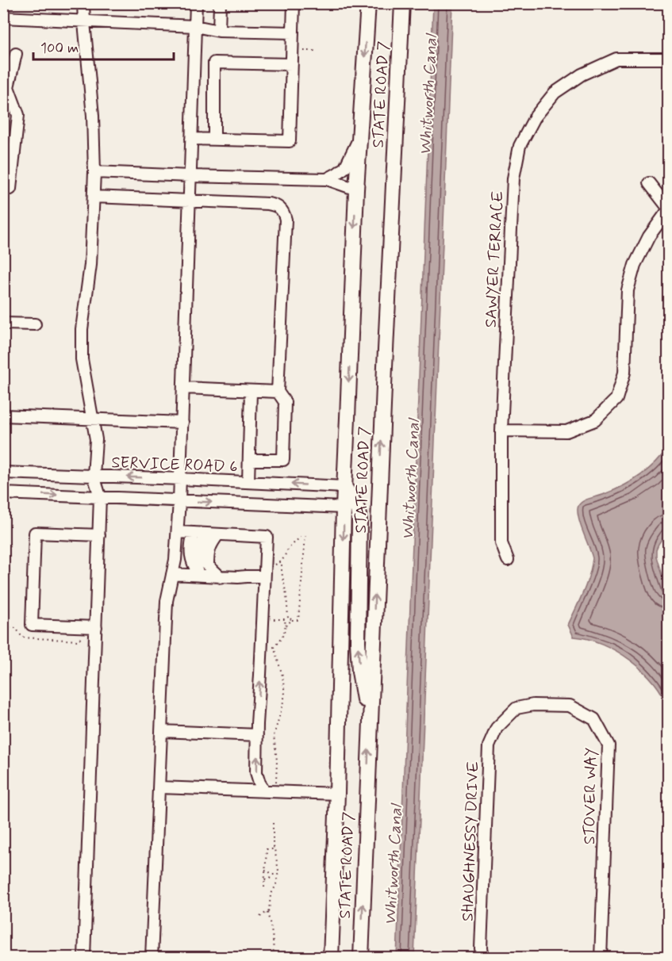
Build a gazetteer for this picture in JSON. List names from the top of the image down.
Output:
{
  "streets": {
    "main road": ["STATE ROAD 7"],
    "street": [
      "SAWYER TERRACE",
      "SERVICE ROAD 6",
      "STOVER WAY",
      "SHAUGHNESSY DRIVE"
    ]
  },
  "crossings": [
    ["STATE ROAD 7", "SERVICE ROAD 6"],
    ["STOVER WAY", "SHAUGHNESSY DRIVE"]
  ],
  "water": ["Whitworth Canal"],
  "scale_bar": "100 m"
}
